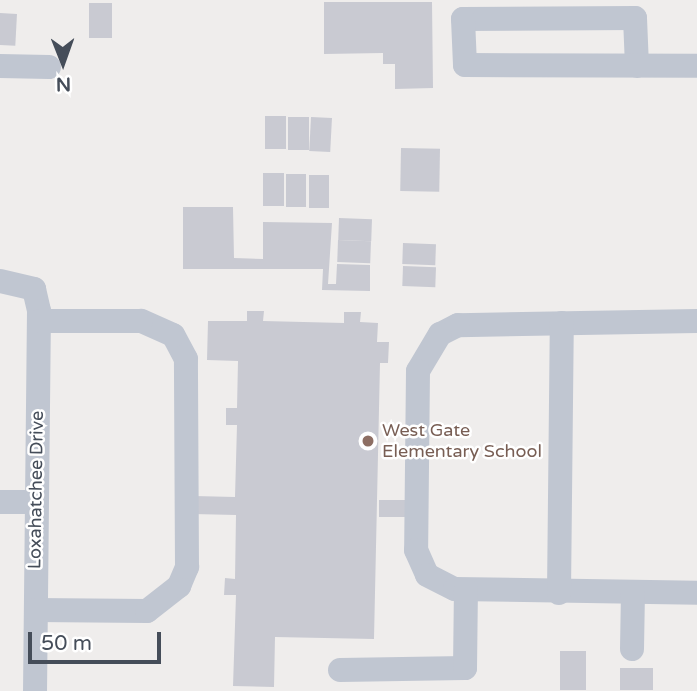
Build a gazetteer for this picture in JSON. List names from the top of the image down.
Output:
{
  "streets": {
    "street": ["Loxahatchee Drive"]
  },
  "places": ["West Gate Elementary School"],
  "scale_bar": "50 m",
  "north": "bottom"
}
